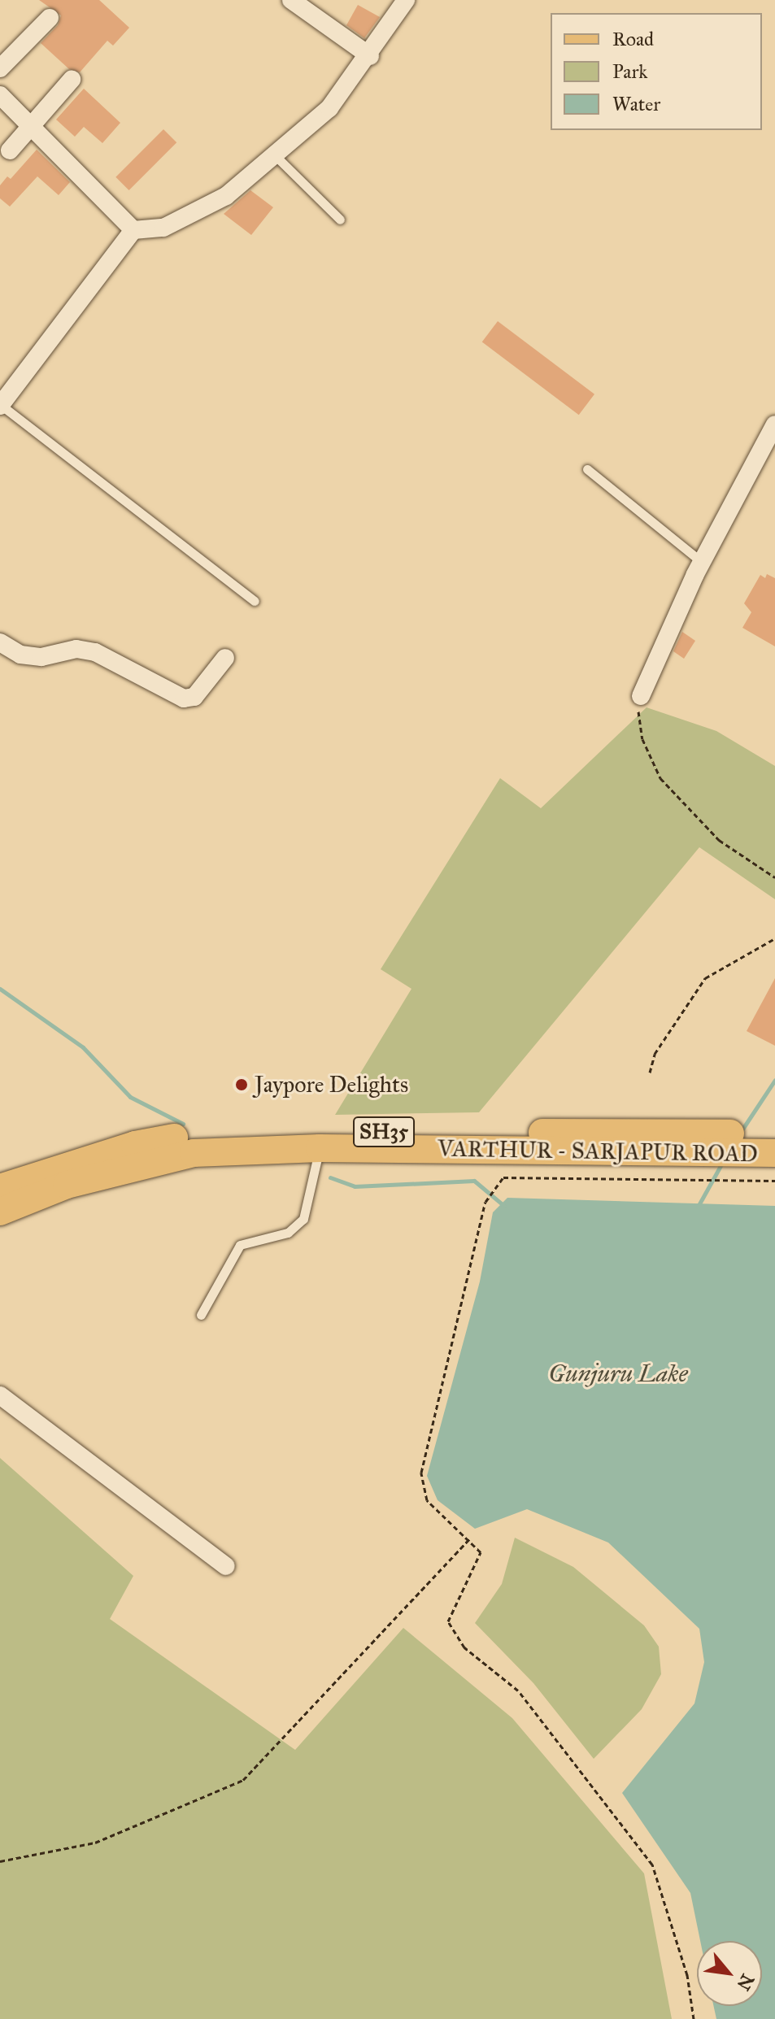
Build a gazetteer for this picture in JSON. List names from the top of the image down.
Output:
{
  "streets": {
    "main road": ["SH35", "VARTHUR - SARJAPUR ROAD"]
  },
  "water": ["Gunjuru Lake"],
  "places": ["Jaypore Delights"],
  "legend": ["Road", "Park", "Water"],
  "north": "bottom right"
}
